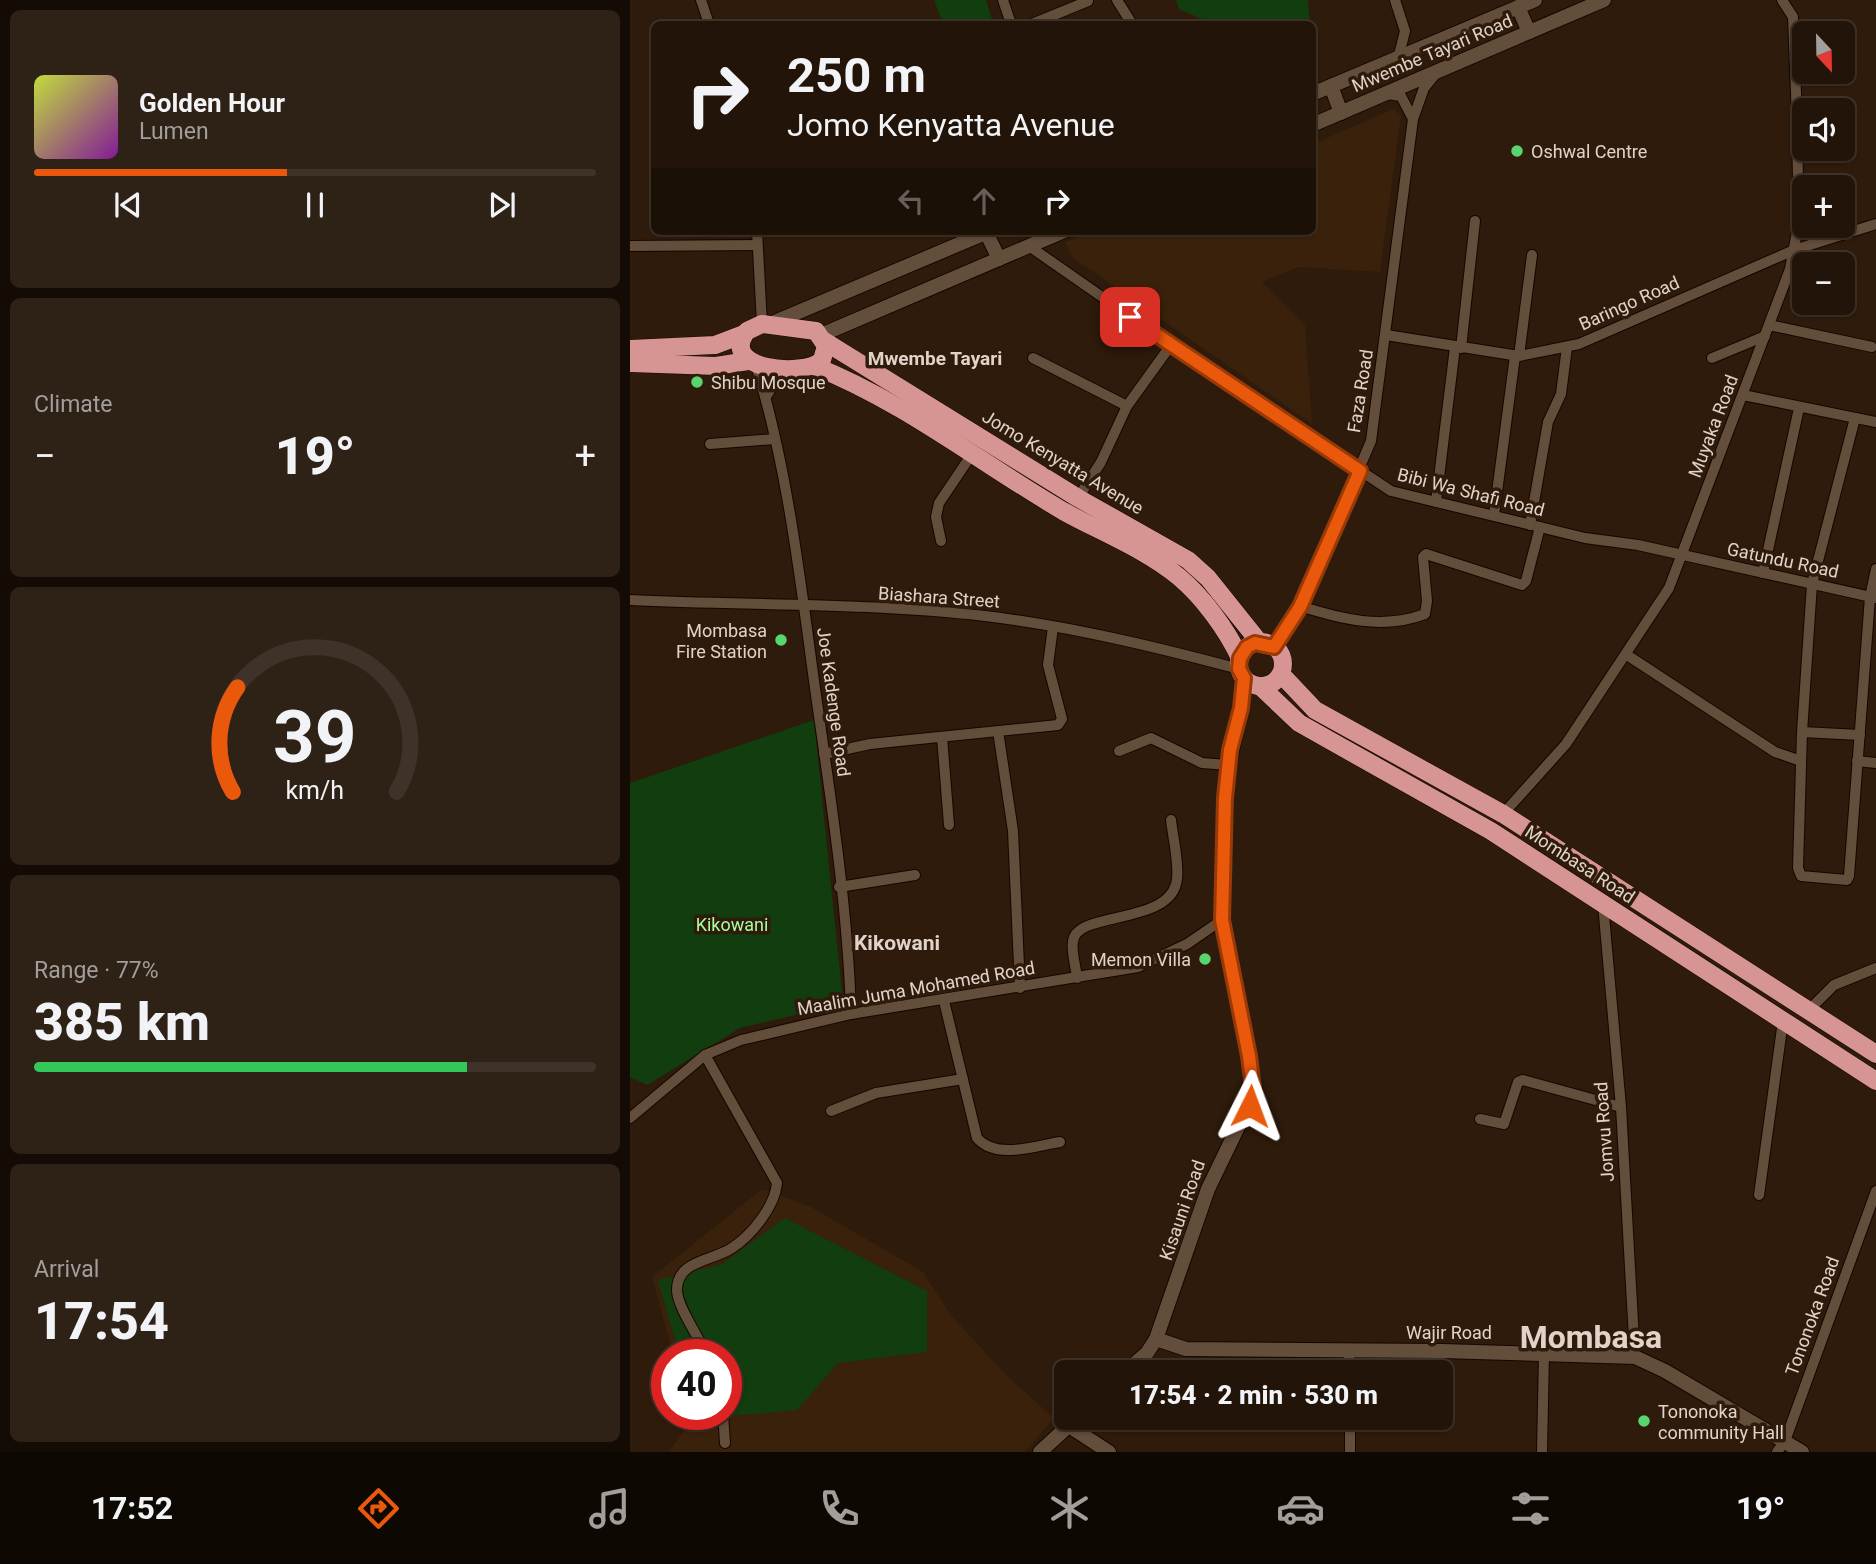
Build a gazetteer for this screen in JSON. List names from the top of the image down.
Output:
{
  "streets": {
    "highway": ["Jomo Kenyatta Avenue", "Mombasa Road"],
    "street": [
      "Mwembe Tayari Road",
      "Baringo Road",
      "Faza Road",
      "Muyaka Road",
      "Bibi Wa Shafi Road",
      "Gatundu Road",
      "Biashara Street",
      "Joe Kadenge Road",
      "Maalim Juma Mohamed Road",
      "Jomvu Road",
      "Kisauni Road",
      "Tononoka Road",
      "Wajir Road"
    ]
  },
  "crossings": [
    ["Mwembe Tayari Road", "Faza Road"],
    ["Baringo Road", "Faza Road"],
    ["Baringo Road", "Muyaka Road"],
    ["Faza Road", "Jomo Kenyatta Avenue"],
    ["Faza Road", "Bibi Wa Shafi Road"],
    ["Faza Road", "Biashara Street"],
    ["Faza Road", "Mombasa Road"],
    ["Faza Road", "Kisauni Road"],
    ["Muyaka Road", "Bibi Wa Shafi Road"],
    ["Muyaka Road", "Gatundu Road"],
    ["Muyaka Road", "Mombasa Road"],
    ["Jomo Kenyatta Avenue", "Biashara Street"],
    ["Jomo Kenyatta Avenue", "Mombasa Road"],
    ["Jomo Kenyatta Avenue", "Kisauni Road"],
    ["Bibi Wa Shafi Road", "Gatundu Road"],
    ["Biashara Street", "Joe Kadenge Road"],
    ["Biashara Street", "Mombasa Road"],
    ["Biashara Street", "Kisauni Road"],
    ["Joe Kadenge Road", "Maalim Juma Mohamed Road"],
    ["Mombasa Road", "Jomvu Road"],
    ["Mombasa Road", "Kisauni Road"],
    ["Maalim Juma Mohamed Road", "Kisauni Road"],
    ["Jomvu Road", "Wajir Road"],
    ["Kisauni Road", "Wajir Road"],
    ["Tononoka Road", "Wajir Road"]
  ],
  "districts": ["Mwembe Tayari", "Kikowani", "Mombasa"],
  "parks": ["Kikowani"],
  "places": [
    "Oshwal Centre",
    "Shibu Mosque",
    "Mombasa Fire Station",
    "Memon Villa",
    "Tononoka community Hall"
  ],
  "north": "bottom",
  "page": {
    "map_buttons": ["+", "−"],
    "turn": ["250 m", "Jomo Kenyatta Avenue"],
    "song": ["Golden Hour", "Lumen"],
    "tile": [
      "Climate",
      ["Range · 77%", "385 km"],
      ["Arrival", "17:54"]
    ],
    "heat": ["−", "19°", "+"],
    "limit": "40",
    "trip": "17:54 · 2 min · 530 m",
    "tabs": ["17:52", "19°"],
    "gauge": ["39", "km/h"]
  }
}
